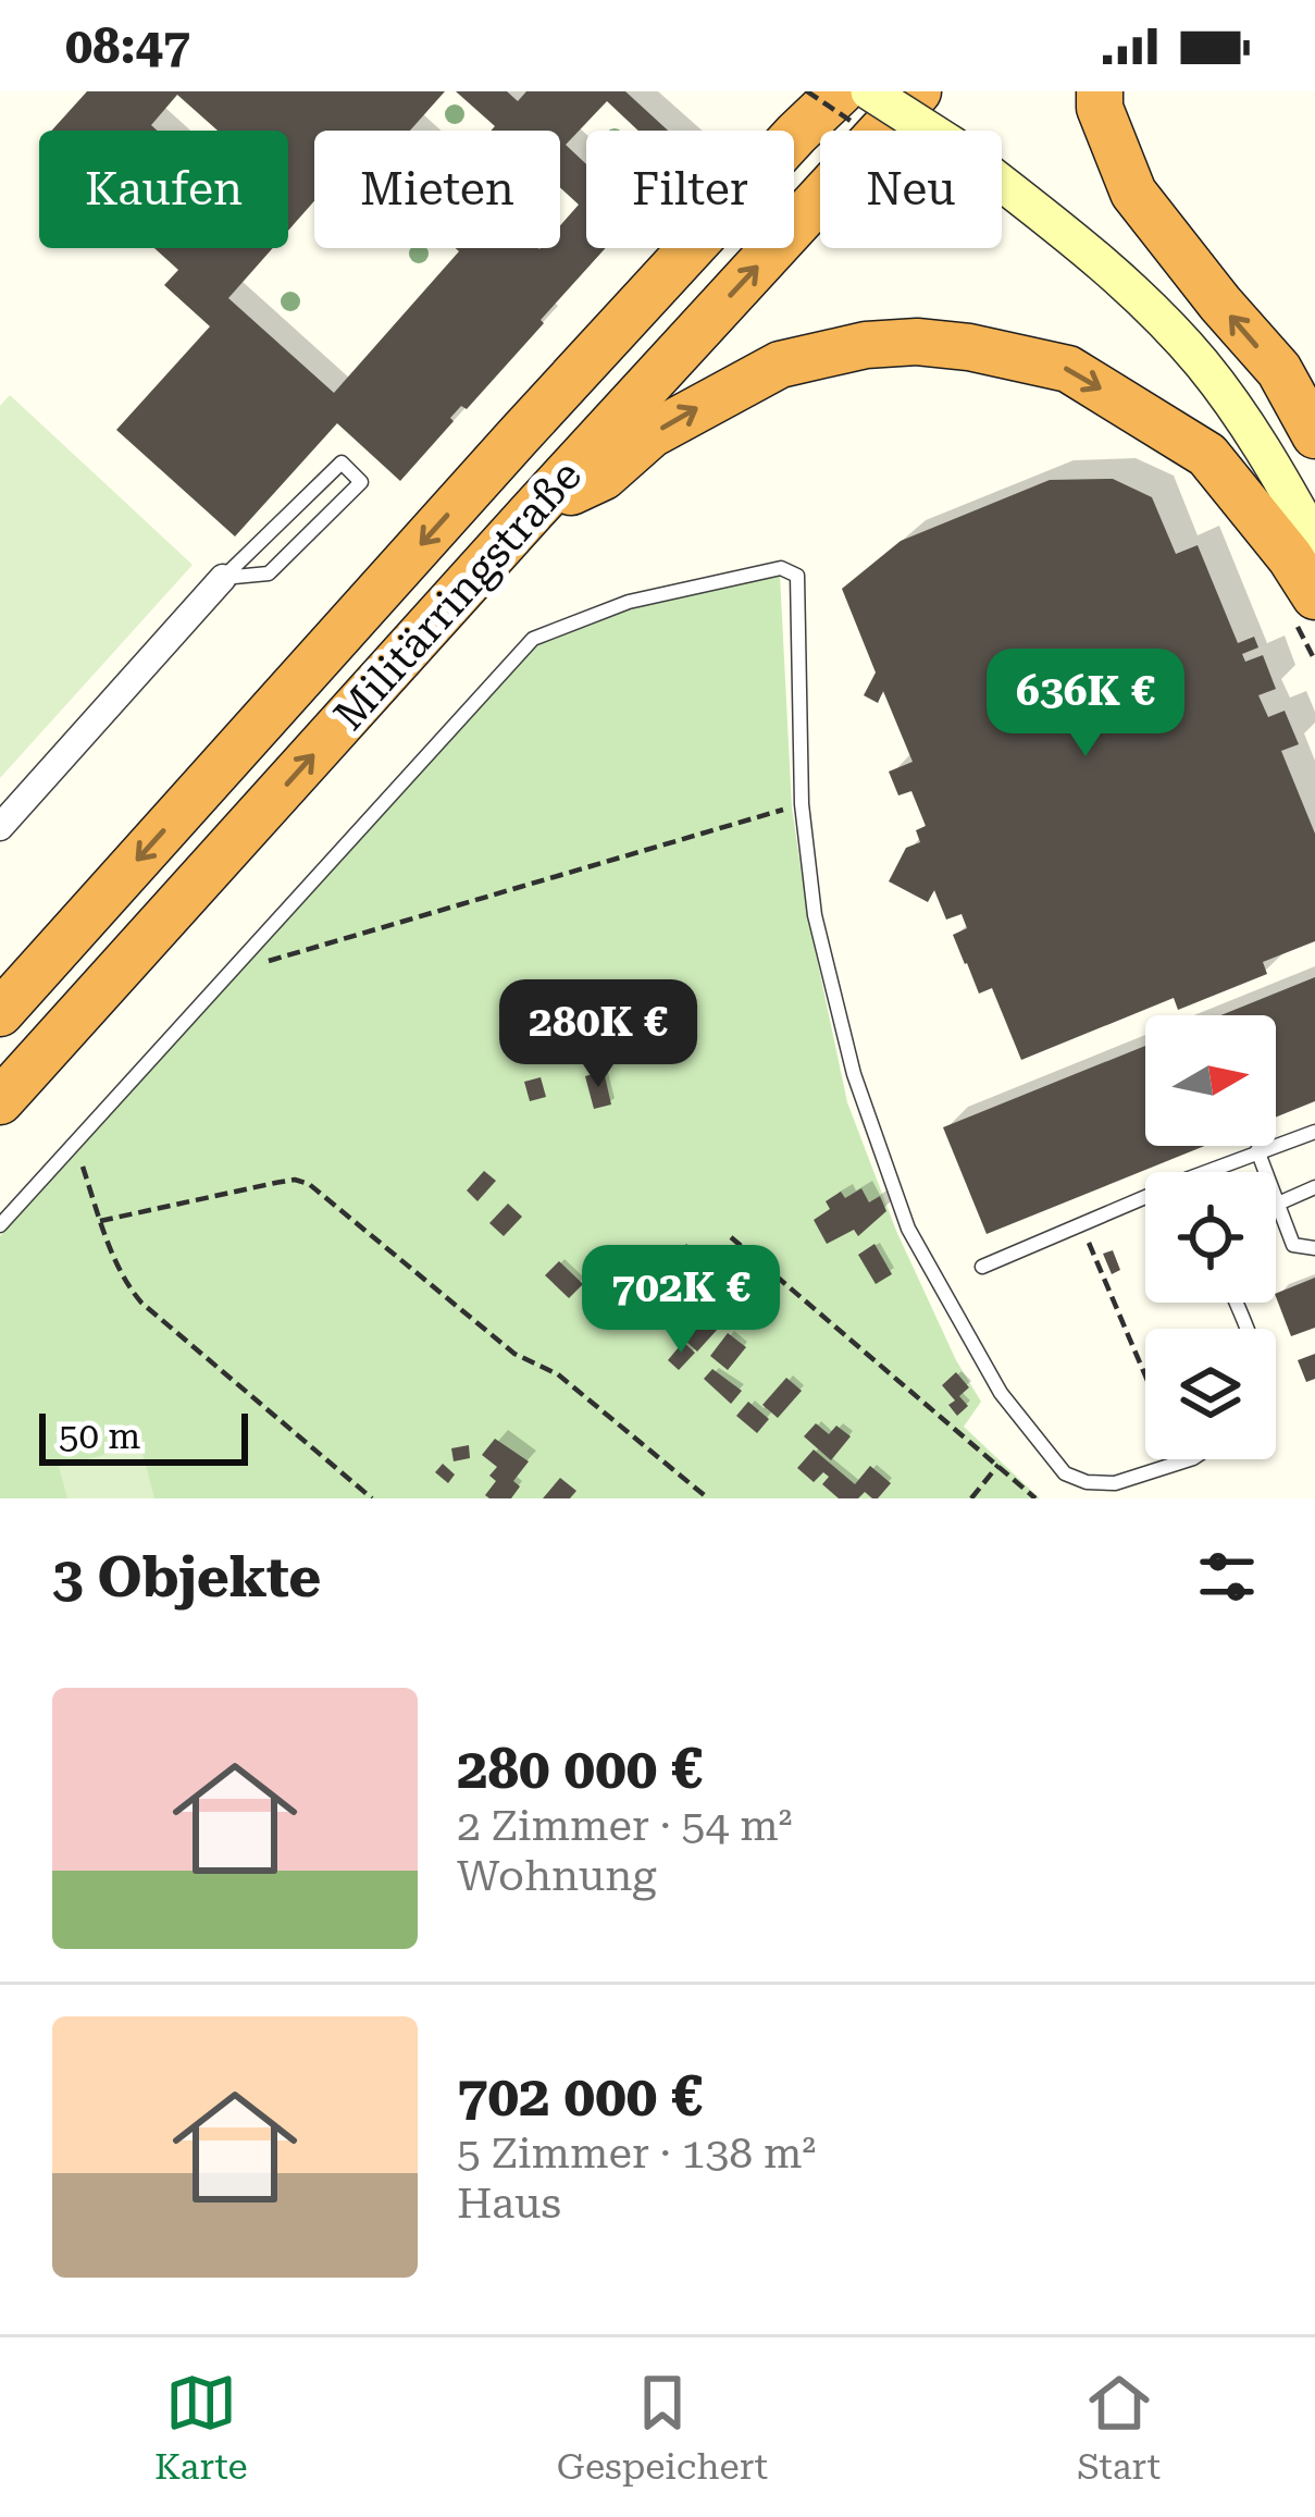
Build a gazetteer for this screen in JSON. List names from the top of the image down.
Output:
{
  "streets": {
    "highway": ["Militärringstraße"]
  },
  "scale_bar": "50 m",
  "north": "right",
  "page": {
    "status": "08:47",
    "chip": [
      "Kaufen",
      "Mieten",
      "Filter",
      "Neu"
    ],
    "price": ["636K €", "280K €", "702K €"],
    "scale": "50 m",
    "heading": "3 Objekte",
    "list": [
      {
        "name": "280 000 €",
        "note": "2 Zimmer · 54 m² · Wohnung"
      },
      {
        "name": "702 000 €",
        "note": "5 Zimmer · 138 m² · Haus"
      }
    ],
    "tabs": ["Karte", "Gespeichert", "Start"]
  }
}
